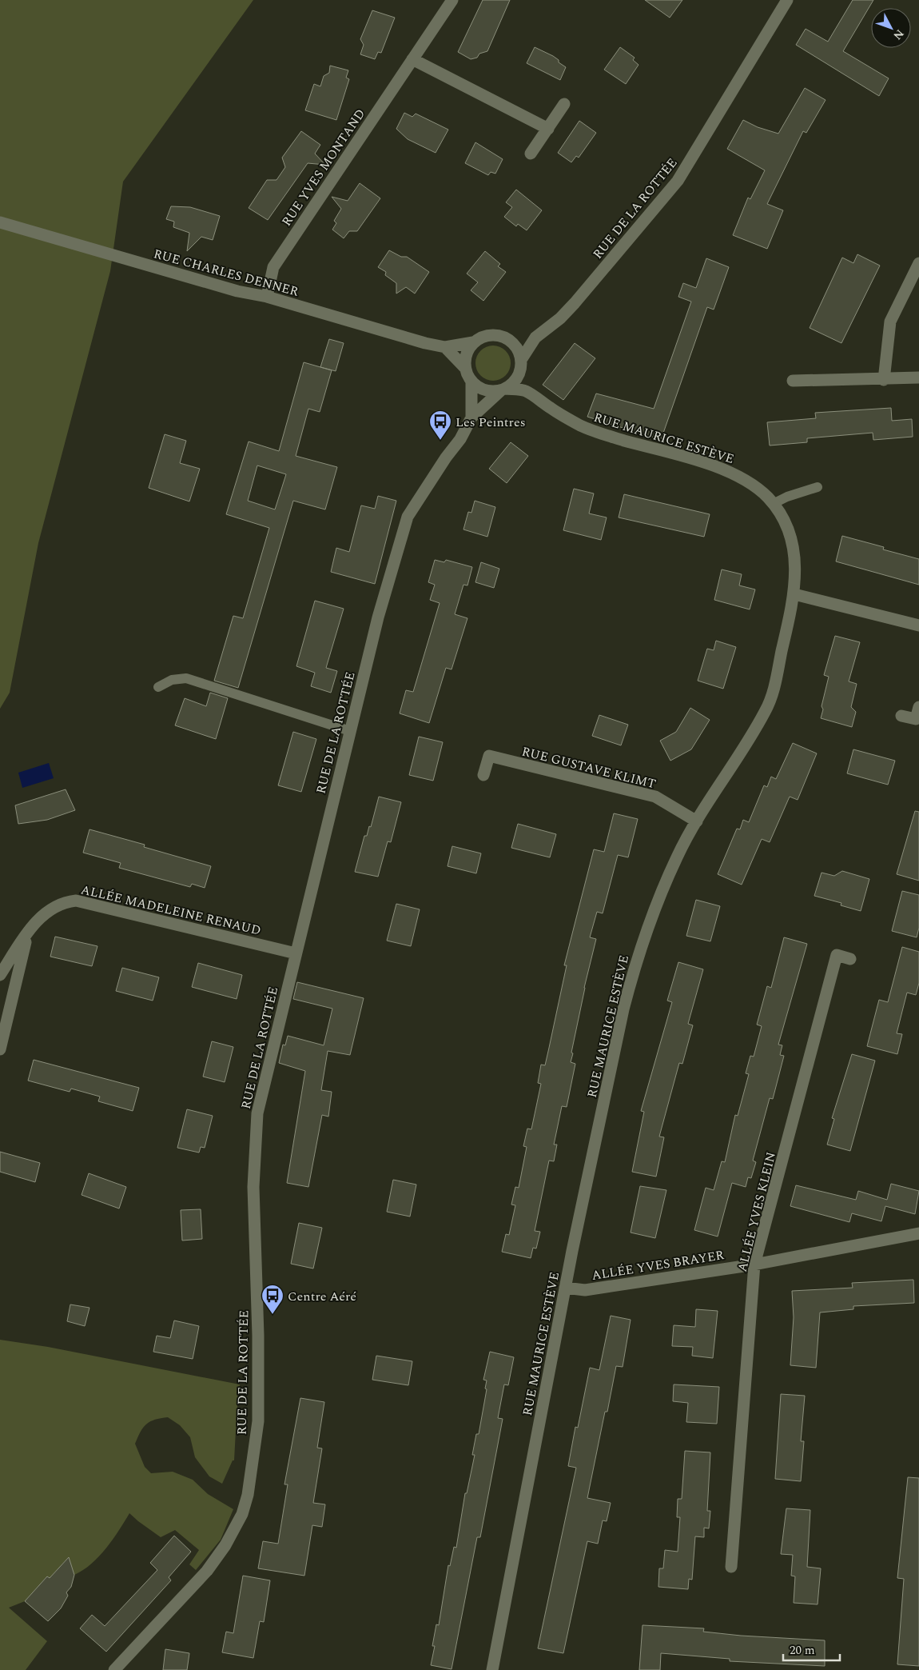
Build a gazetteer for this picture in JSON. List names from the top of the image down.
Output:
{
  "streets": {
    "street": [
      "RUE YVES MONTAND",
      "RUE DE LA ROTTÉE",
      "RUE CHARLES DENNER",
      "RUE MAURICE ESTÈVE",
      "RUE GUSTAVE KLIMT",
      "ALLÉE MADELEINE RENAUD",
      "ALLÉE YVES KLEIN",
      "ALLÉE YVES BRAYER"
    ]
  },
  "crossings": [
    ["RUE YVES MONTAND", "RUE CHARLES DENNER"],
    ["RUE DE LA ROTTÉE", "RUE CHARLES DENNER"],
    ["RUE DE LA ROTTÉE", "ALLÉE MADELEINE RENAUD"],
    ["RUE MAURICE ESTÈVE", "RUE GUSTAVE KLIMT"],
    ["RUE MAURICE ESTÈVE", "ALLÉE YVES BRAYER"],
    ["ALLÉE YVES KLEIN", "ALLÉE YVES BRAYER"]
  ],
  "places": {
    "bus stop": ["Les Peintres", "Centre Aéré"]
  },
  "scale_bar": "20 m",
  "north": "bottom right"
}
